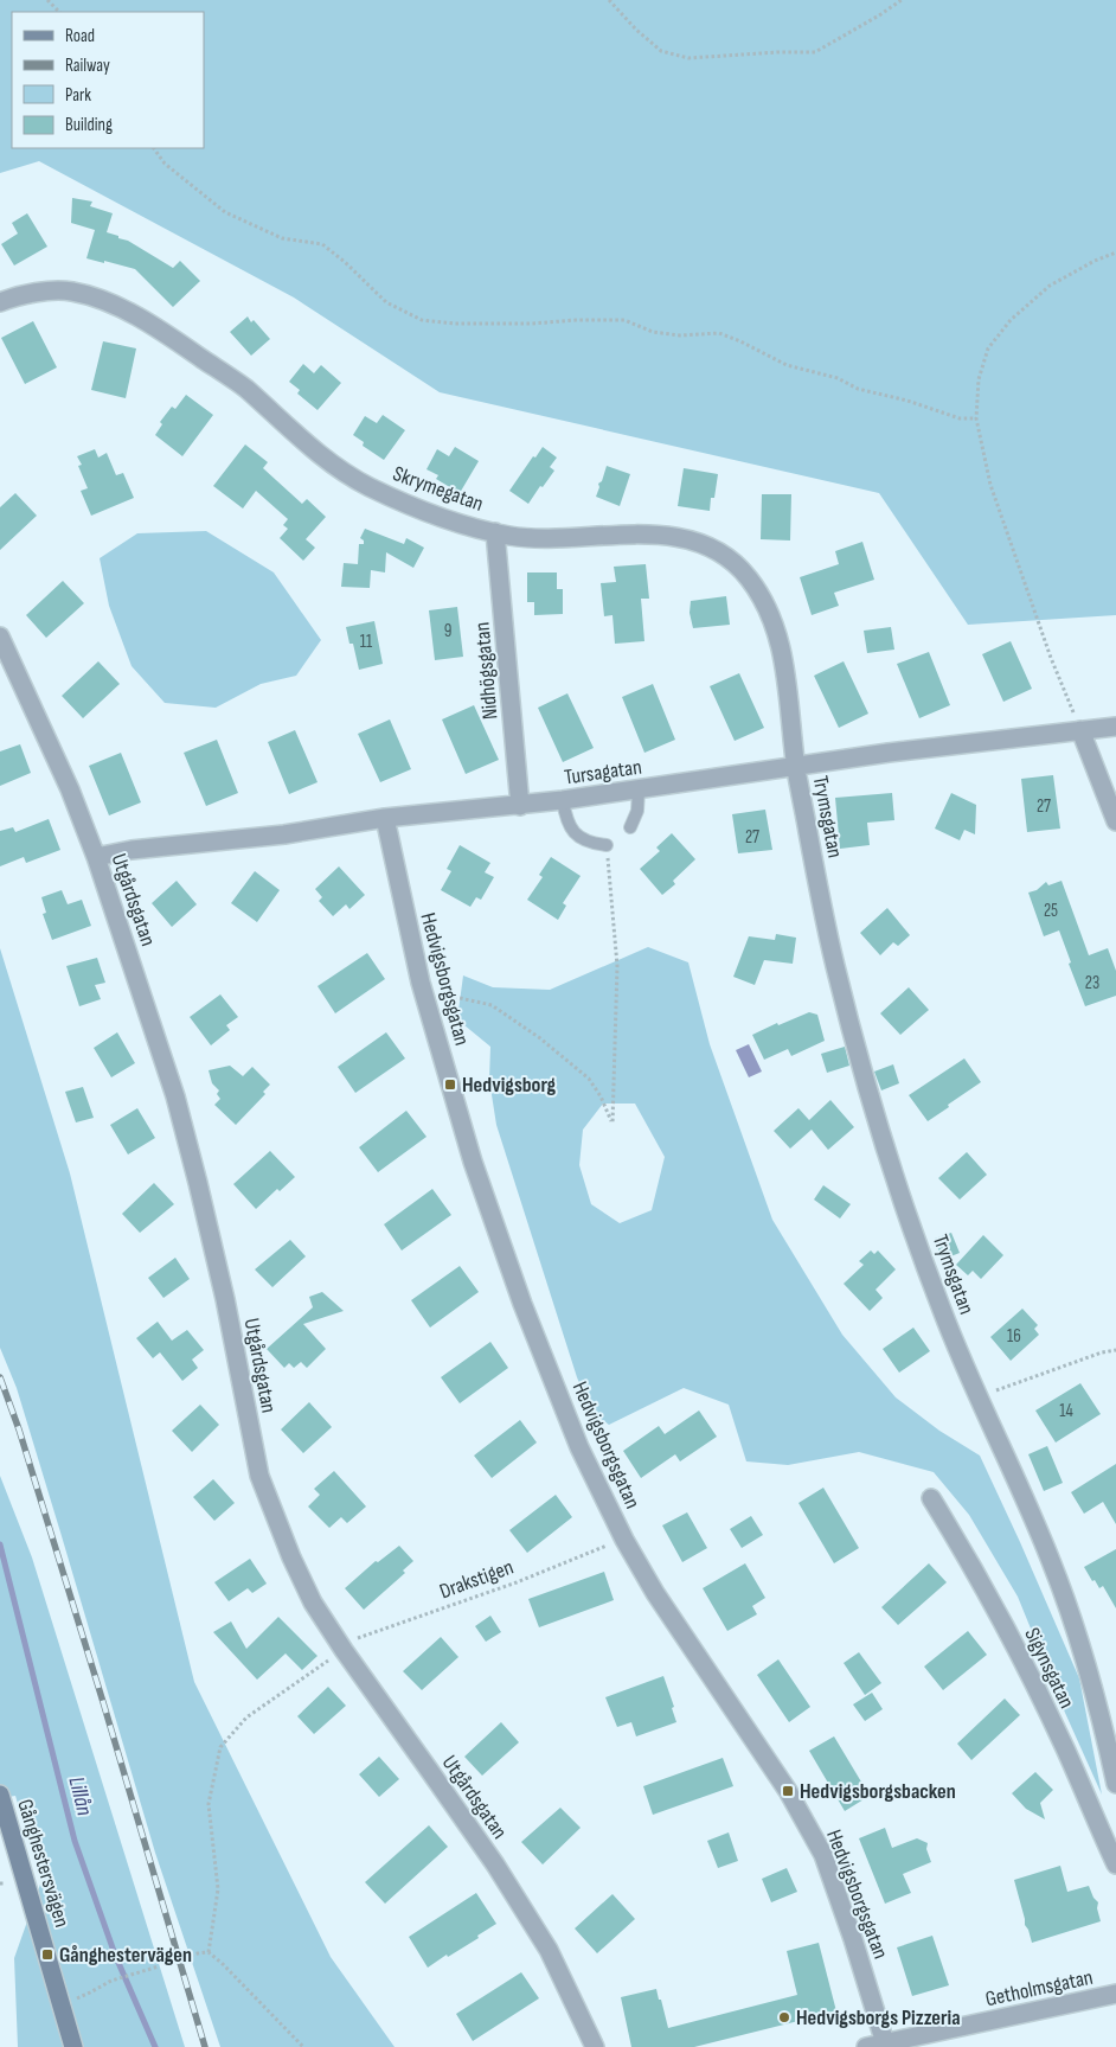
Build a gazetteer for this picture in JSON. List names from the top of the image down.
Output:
{
  "streets": {
    "street": [
      "Skrymegatan",
      "Nidhögsgatan",
      "Tursagatan",
      "Trymsgatan",
      "Utgårdsgatan",
      "Hedvigsborgsgatan",
      "Sigynsgatan",
      "Gånghestersvägen",
      "Getholmsgatan"
    ],
    "path": ["Drakstigen"]
  },
  "crossings": [
    ["Skrymegatan", "Nidhögsgatan"],
    ["Skrymegatan", "Tursagatan"],
    ["Skrymegatan", "Trymsgatan"],
    ["Nidhögsgatan", "Tursagatan"],
    ["Tursagatan", "Trymsgatan"],
    ["Tursagatan", "Utgårdsgatan"],
    ["Tursagatan", "Hedvigsborgsgatan"],
    ["Utgårdsgatan", "Drakstigen"],
    ["Hedvigsborgsgatan", "Drakstigen"],
    ["Hedvigsborgsgatan", "Getholmsgatan"]
  ],
  "water": ["Lillån"],
  "places": {
    "transit": ["Hedvigsborg", "Hedvigsborgsbacken", "Gånghestervägen"],
    "other": ["Hedvigsborgs Pizzeria"]
  },
  "house_numbers": [
    "9",
    "11",
    "27",
    "27",
    "25",
    "23",
    "16",
    "14"
  ],
  "legend": [
    "Road",
    "Railway",
    "Park",
    "Building"
  ]
}
